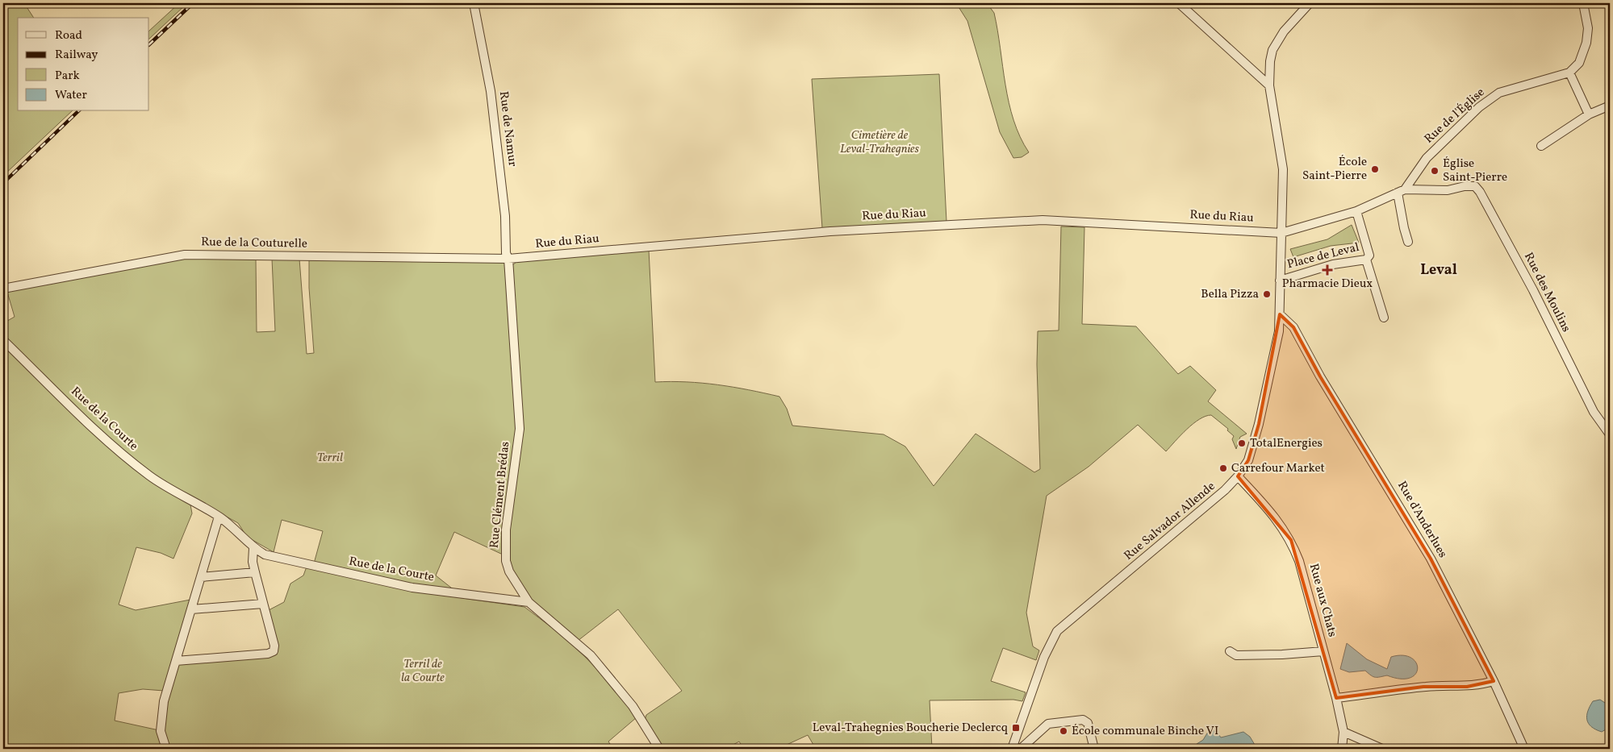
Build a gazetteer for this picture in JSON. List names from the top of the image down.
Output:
{
  "streets": {
    "street": [
      "Rue de l'Église",
      "Rue de Namur",
      "Rue du Riau",
      "Rue de la Couturelle",
      "Place de Leval",
      "Rue des Moulins",
      "Rue de la Courte",
      "Rue Clément Brédas",
      "Rue d'Anderlues",
      "Rue Salvador Allende",
      "Rue aux Chats"
    ]
  },
  "crossings": [
    ["Rue de l'Église", "Rue des Moulins"],
    ["Rue de Namur", "Rue du Riau"],
    ["Rue de Namur", "Rue de la Couturelle"],
    ["Rue de Namur", "Rue Clément Brédas"],
    ["Rue du Riau", "Rue de la Couturelle"],
    ["Rue du Riau", "Rue Clément Brédas"],
    ["Rue du Riau", "Rue Salvador Allende"],
    ["Rue de la Couturelle", "Rue Clément Brédas"],
    ["Place de Leval", "Rue Salvador Allende"],
    ["Rue de la Courte", "Rue Clément Brédas"],
    ["Rue d'Anderlues", "Rue Salvador Allende"],
    ["Rue Salvador Allende", "Rue aux Chats"]
  ],
  "districts": ["Leval"],
  "parks": ["Cimetière de Leval-Trahegnies", "Terril", "Terril de la Courte"],
  "places": {
    "other": [
      "École Saint-Pierre",
      "Église Saint-Pierre",
      "Bella Pizza",
      "TotalEnergies",
      "Carrefour Market",
      "École communale Binche VI"
    ],
    "health": ["Pharmacie Dieux"],
    "transit": ["Leval-Trahegnies Boucherie Declercq"]
  },
  "legend": [
    "Road",
    "Railway",
    "Park",
    "Water"
  ]
}
